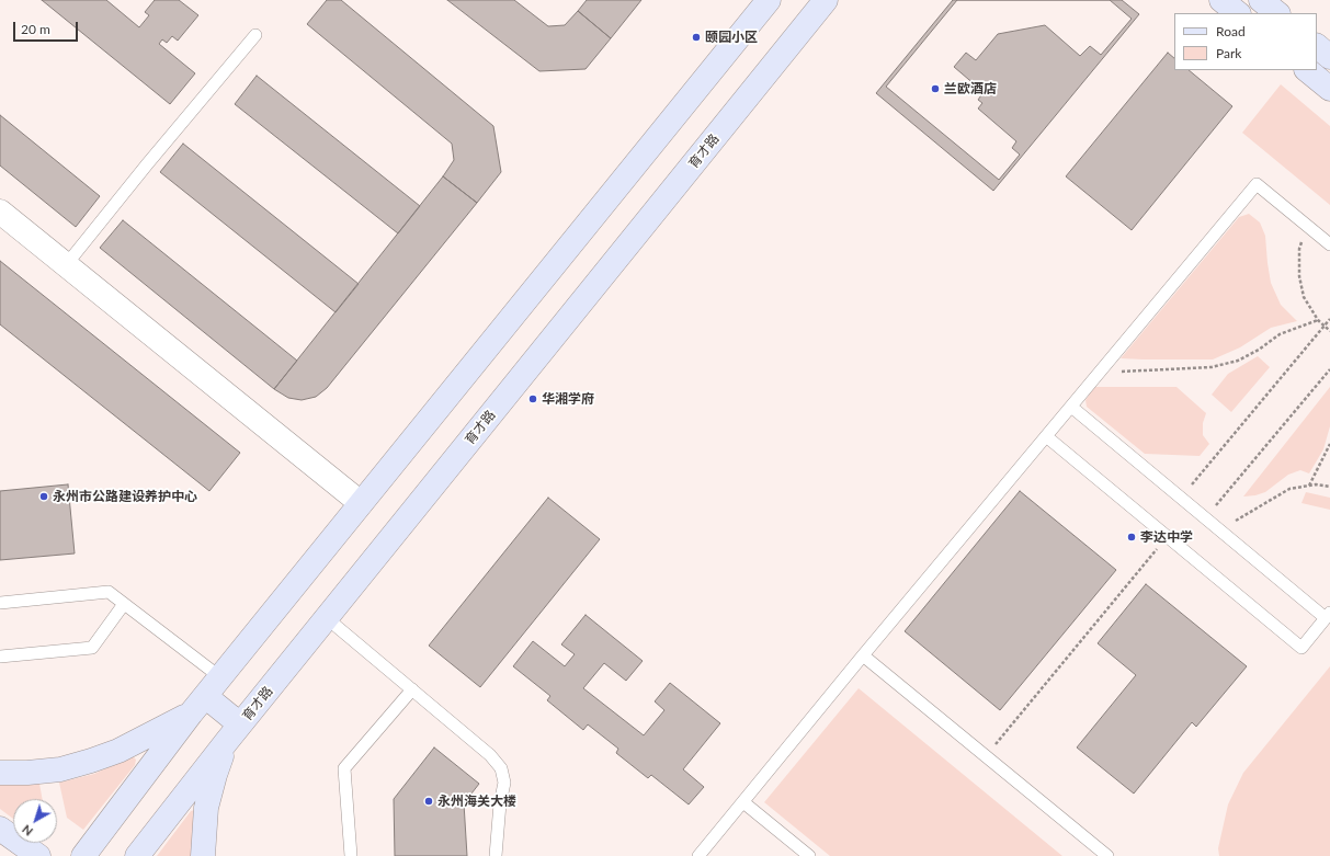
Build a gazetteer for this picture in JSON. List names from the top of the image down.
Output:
{
  "streets": {
    "main road": ["育才路"]
  },
  "places": [
    "颐园小区",
    "兰欧酒店",
    "华湘学府",
    "永州市公路建设养护中心",
    "李达中学",
    "永州海关大楼"
  ],
  "legend": ["Road", "Park"],
  "scale_bar": "20 m",
  "north": "bottom left"
}
